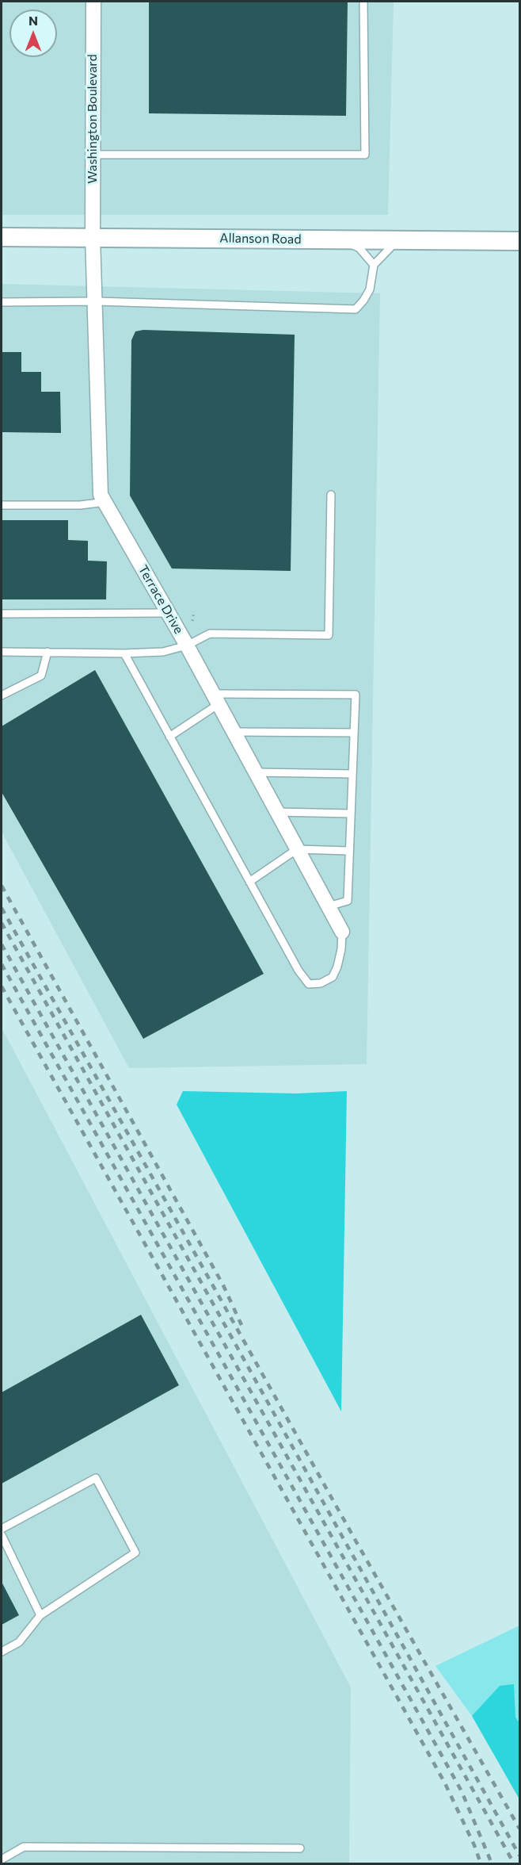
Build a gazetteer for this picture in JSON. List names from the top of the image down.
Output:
{
  "streets": {
    "street": ["Washington Boulevard", "Allanson Road", "Terrace Drive"]
  },
  "crossings": [
    ["Washington Boulevard", "Allanson Road"],
    ["Washington Boulevard", "Terrace Drive"],
    ["Allanson Road", "Terrace Drive"]
  ],
  "north": "top"
}
